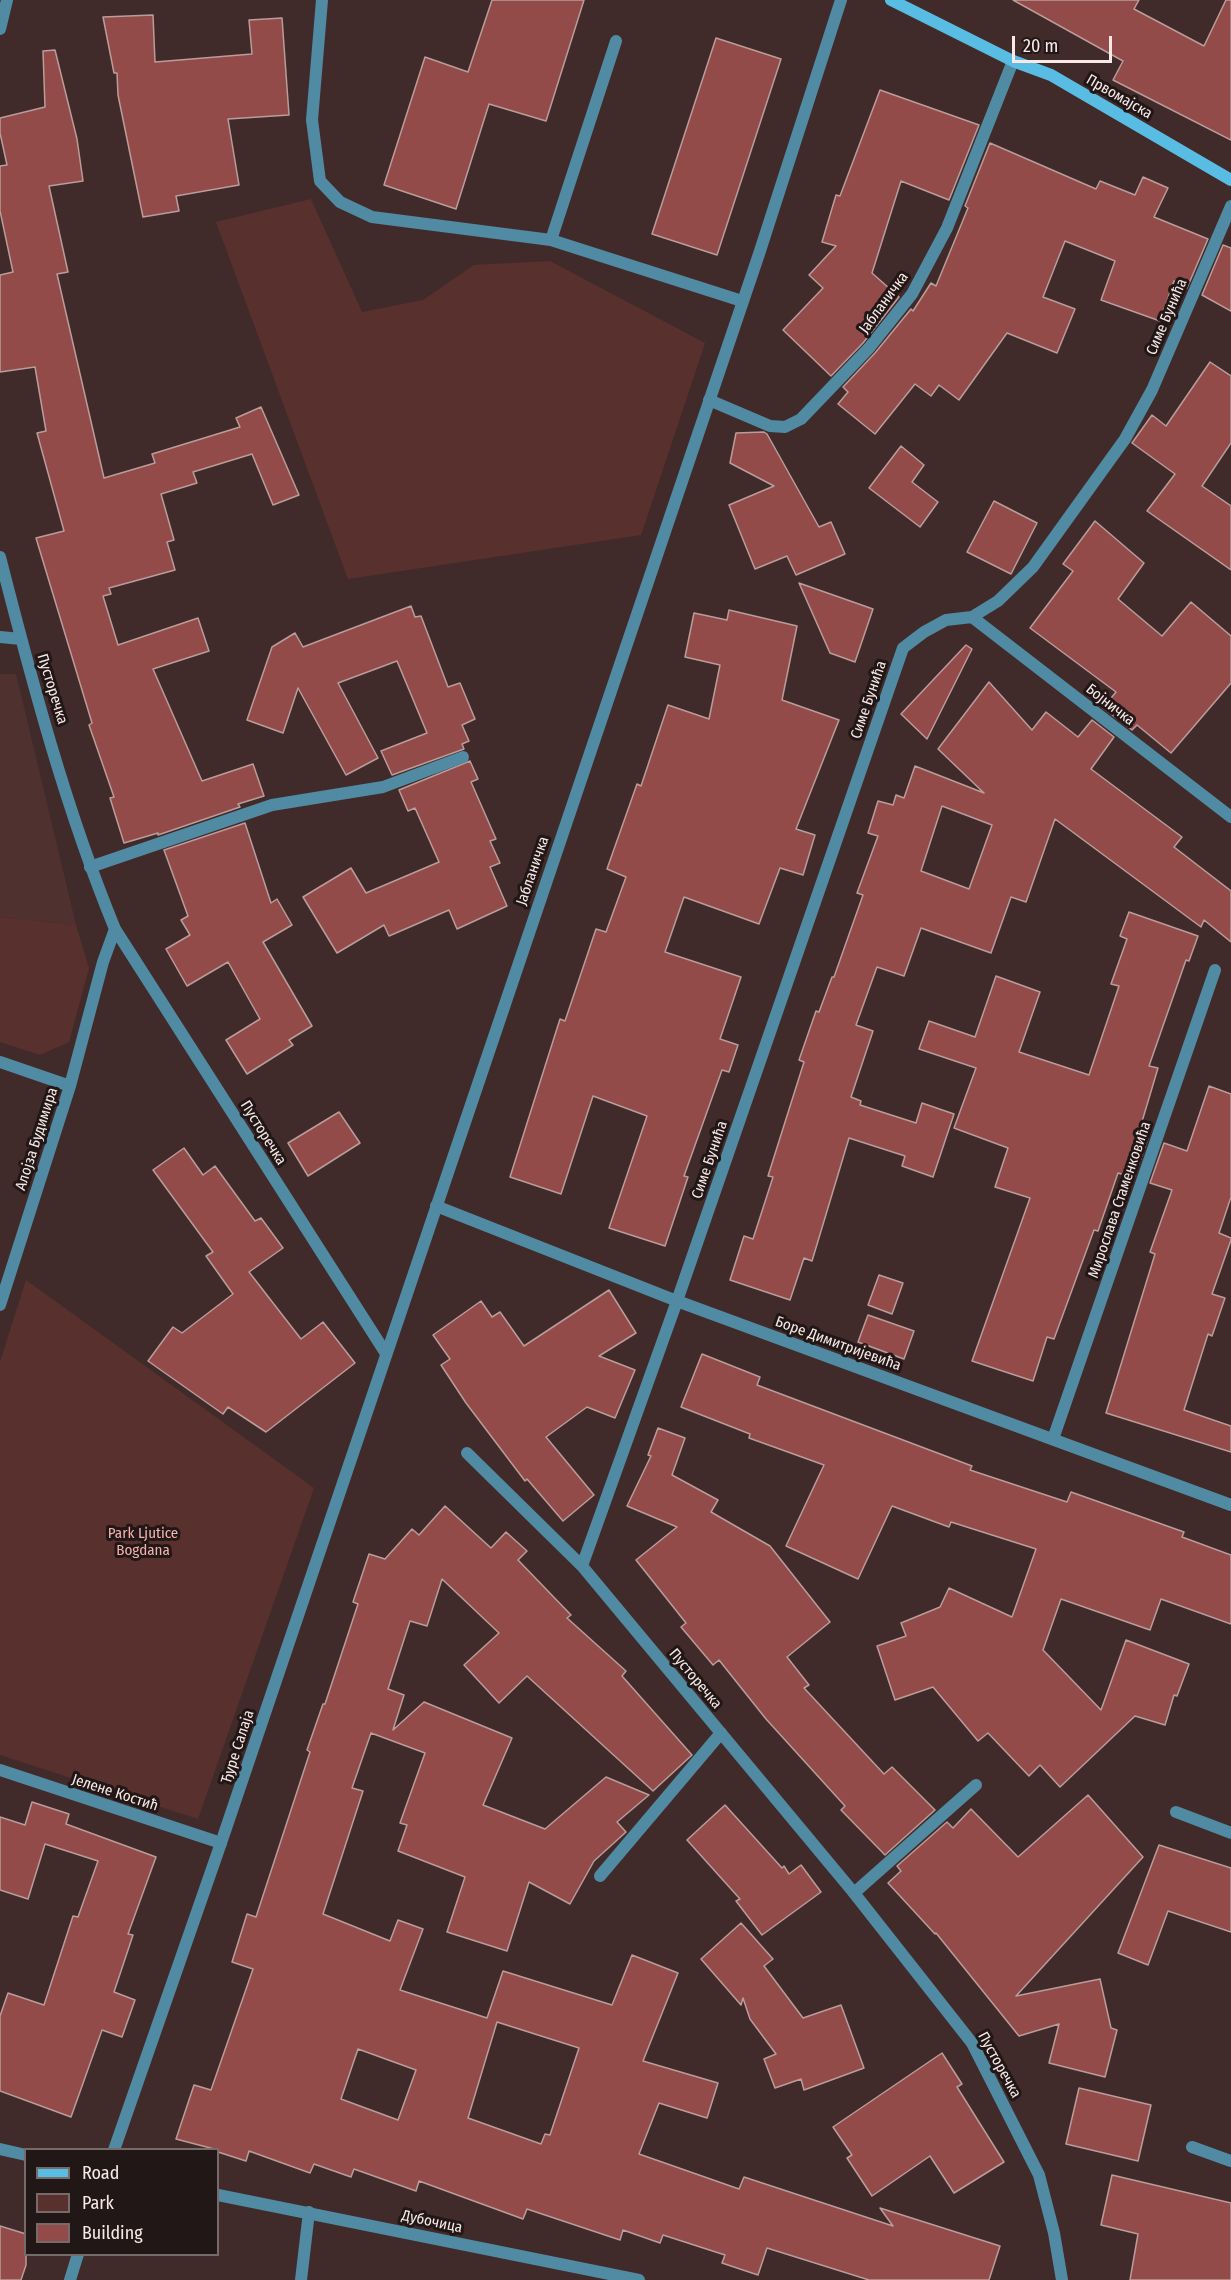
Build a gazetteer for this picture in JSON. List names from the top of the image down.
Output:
{
  "streets": {
    "main road": ["Првомајска"],
    "street": [
      "Јабланичка",
      "Симе Бунића",
      "Пусторечка",
      "Бојничка",
      "Алојза Будимира",
      "Мирослава Стаменковића",
      "Боре Димитријевића",
      "Ђуре Салаја",
      "Јелене Костић",
      "Дубочица"
    ]
  },
  "crossings": [
    ["Првомајска", "Јабланичка"],
    ["Јабланичка", "Пусторечка"],
    ["Јабланичка", "Боре Димитријевића"],
    ["Јабланичка", "Ђуре Салаја"],
    ["Симе Бунића", "Бојничка"],
    ["Симе Бунића", "Боре Димитријевића"],
    ["Пусторечка", "Ђуре Салаја"],
    ["Мирослава Стаменковића", "Боре Димитријевића"],
    ["Ђуре Салаја", "Јелене Костић"]
  ],
  "parks": ["Park Ljutice Bogdana"],
  "legend": ["Road", "Park", "Building"],
  "scale_bar": "20 m"
}
